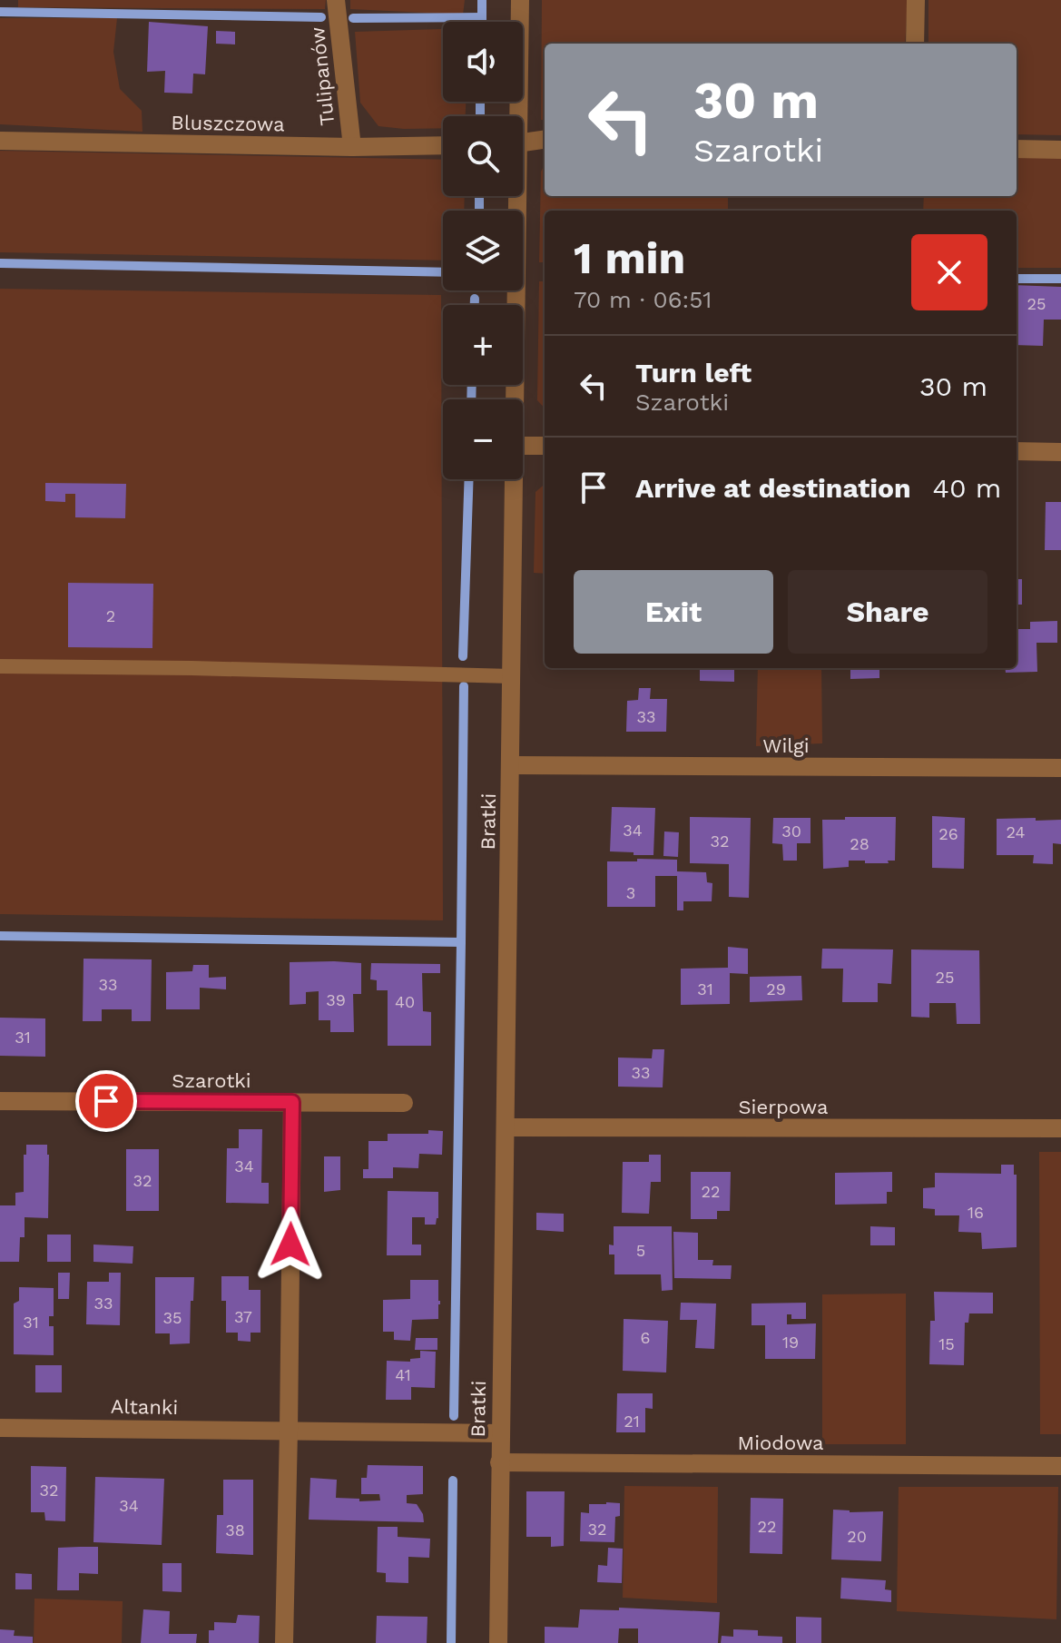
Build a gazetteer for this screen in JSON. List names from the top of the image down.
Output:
{
  "streets": {
    "street": [
      "Tulipanów",
      "Bluszczowa",
      "Wilgi",
      "Bratki",
      "Szarotki",
      "Sierpowa",
      "Altanki",
      "Miodowa"
    ]
  },
  "crossings": [
    ["Tulipanów", "Bluszczowa"],
    ["Wilgi", "Bratki"],
    ["Bratki", "Sierpowa"],
    ["Bratki", "Altanki"],
    ["Bratki", "Miodowa"]
  ],
  "house_numbers": [
    "25",
    "2",
    "33",
    "34",
    "30",
    "24",
    "26",
    "32",
    "28",
    "3",
    "25",
    "33",
    "31",
    "29",
    "39",
    "40",
    "31",
    "33",
    "34",
    "32",
    "22",
    "16",
    "5",
    "33",
    "37",
    "35",
    "31",
    "6",
    "19",
    "15",
    "41",
    "21",
    "32",
    "34",
    "22",
    "32",
    "38",
    "20"
  ],
  "page": {
    "map_buttons": ["+", "−"],
    "turn": ["30 m", "Szarotki"],
    "heading": ["1 min", "70 m · 06:51"],
    "list": [
      {
        "name": "Turn left",
        "note": "Szarotki",
        "value": "30 m"
      },
      {
        "name": "Arrive at destination",
        "value": "40 m"
      }
    ],
    "buttons": ["Exit", "Share"]
  }
}
